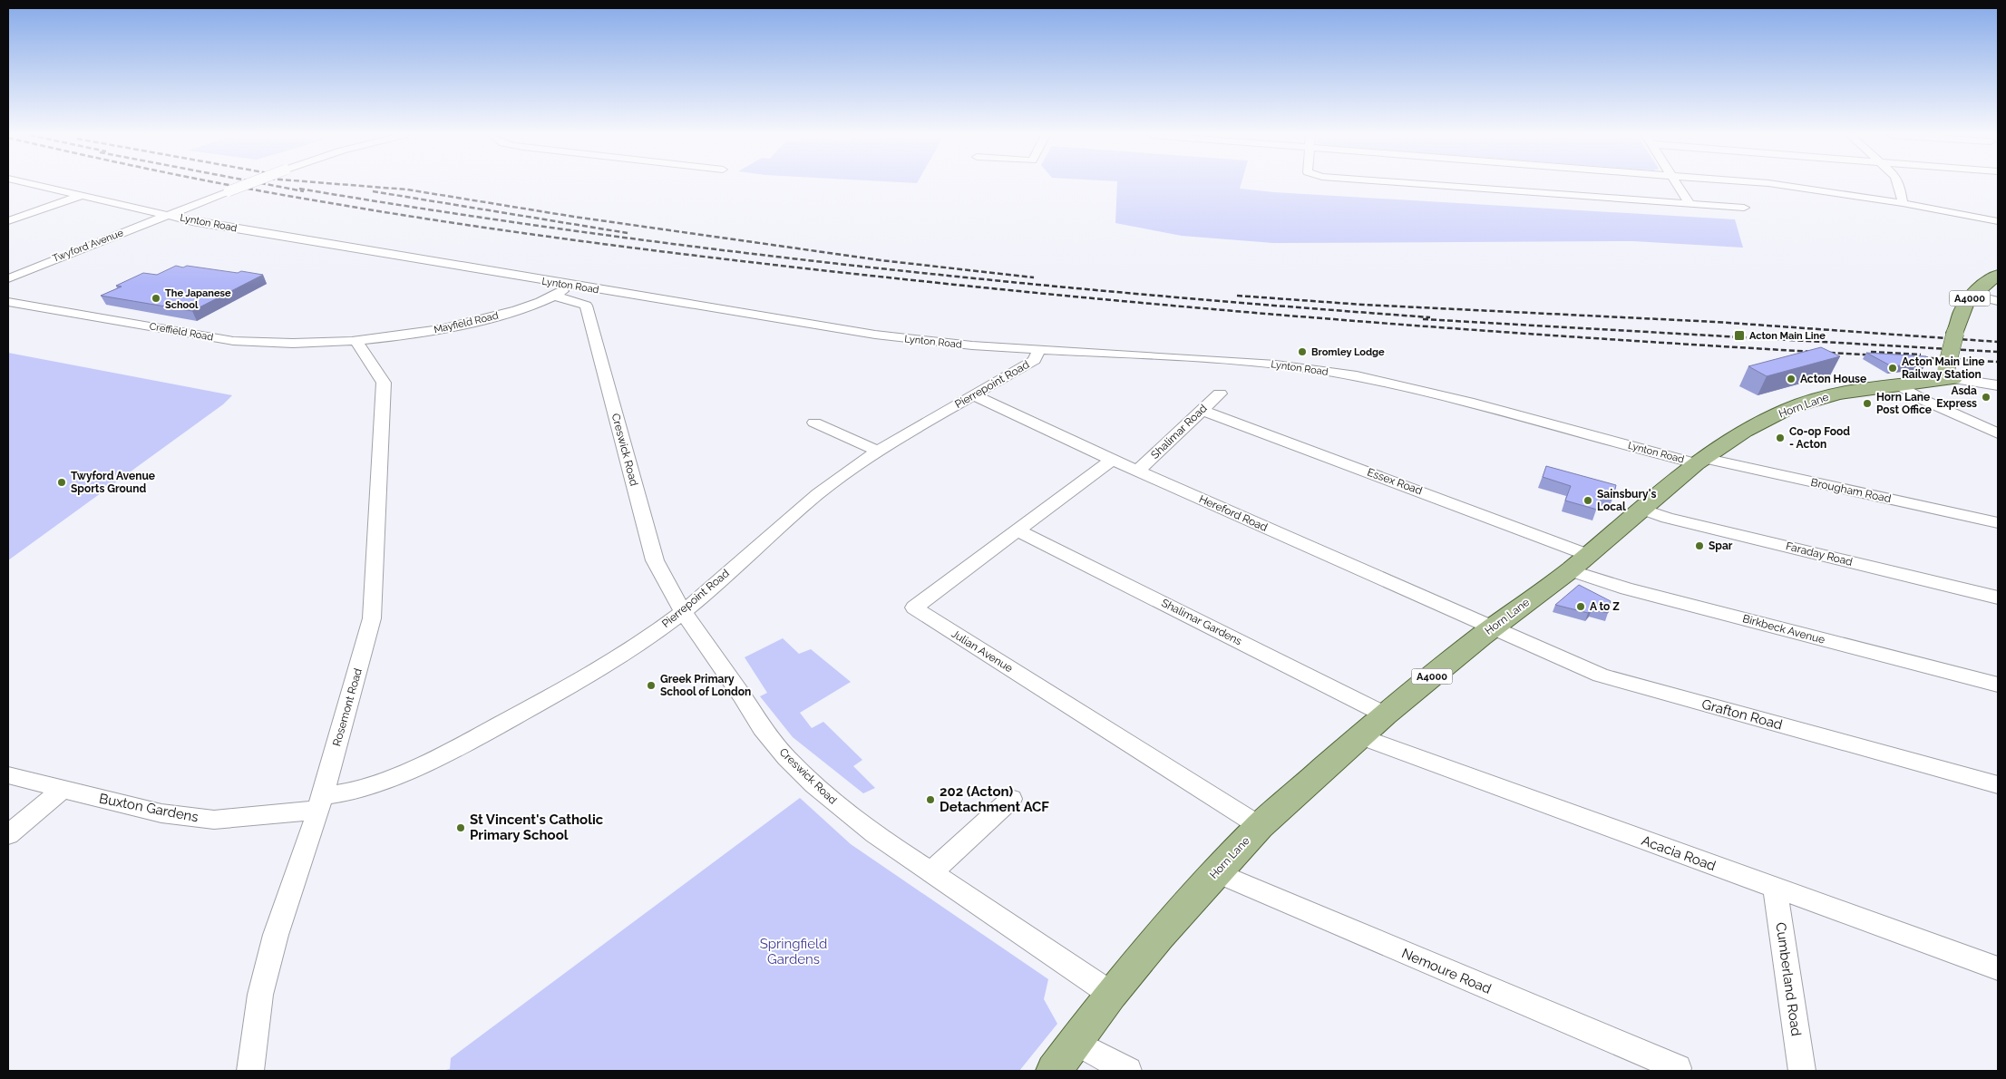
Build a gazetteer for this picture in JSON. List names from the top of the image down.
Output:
{
  "streets": {
    "main road": ["A4000", "Horn Lane"],
    "street": [
      "Lynton Road",
      "Twyford Avenue",
      "Mayfield Road",
      "Creffield Road",
      "Pierrepoint Road",
      "Shalimar Road",
      "Creswick Road",
      "Essex Road",
      "Brougham Road",
      "Hereford Road",
      "Faraday Road",
      "Shalimar Gardens",
      "Birkbeck Avenue",
      "Julian Avenue",
      "Rosemont Road",
      "Grafton Road",
      "Buxton Gardens",
      "Acacia Road",
      "Nemoure Road",
      "Cumberland Road"
    ]
  },
  "crossings": [
    ["Lynton Road", "Twyford Avenue"],
    ["Lynton Road", "Mayfield Road"],
    ["Lynton Road", "Pierrepoint Road"],
    ["Lynton Road", "Horn Lane"],
    ["Lynton Road", "Brougham Road"],
    ["A4000", "Horn Lane"],
    ["Mayfield Road", "Creffield Road"],
    ["Mayfield Road", "Creswick Road"],
    ["Mayfield Road", "Rosemont Road"],
    ["Creffield Road", "Rosemont Road"],
    ["Pierrepoint Road", "Creswick Road"],
    ["Pierrepoint Road", "Hereford Road"],
    ["Pierrepoint Road", "Rosemont Road"],
    ["Pierrepoint Road", "Buxton Gardens"],
    ["Horn Lane", "Creswick Road"],
    ["Horn Lane", "Essex Road"],
    ["Horn Lane", "Brougham Road"],
    ["Horn Lane", "Hereford Road"],
    ["Horn Lane", "Faraday Road"],
    ["Horn Lane", "Shalimar Gardens"],
    ["Horn Lane", "Birkbeck Avenue"],
    ["Horn Lane", "Julian Avenue"],
    ["Horn Lane", "Grafton Road"],
    ["Horn Lane", "Acacia Road"],
    ["Horn Lane", "Nemoure Road"],
    ["Shalimar Road", "Essex Road"],
    ["Shalimar Road", "Hereford Road"],
    ["Essex Road", "Birkbeck Avenue"],
    ["Hereford Road", "Julian Avenue"],
    ["Hereford Road", "Grafton Road"],
    ["Shalimar Gardens", "Julian Avenue"],
    ["Rosemont Road", "Buxton Gardens"],
    ["Acacia Road", "Cumberland Road"]
  ],
  "parks": ["Springfield Gardens"],
  "places": {
    "other": [
      "The Japanese School",
      "Bromley Lodge",
      "Acton Main Line Railway Station",
      "Acton House",
      "Asda Express",
      "Horn Lane Post Office",
      "Co-op Food - Acton",
      "Twyford Avenue Sports Ground",
      "Sainsbury's Local",
      "Spar",
      "A to Z",
      "Greek Primary School of London",
      "202 (Acton) Detachment ACF",
      "St Vincent's Catholic Primary School"
    ],
    "transit": ["Acton Main Line"]
  }
}
